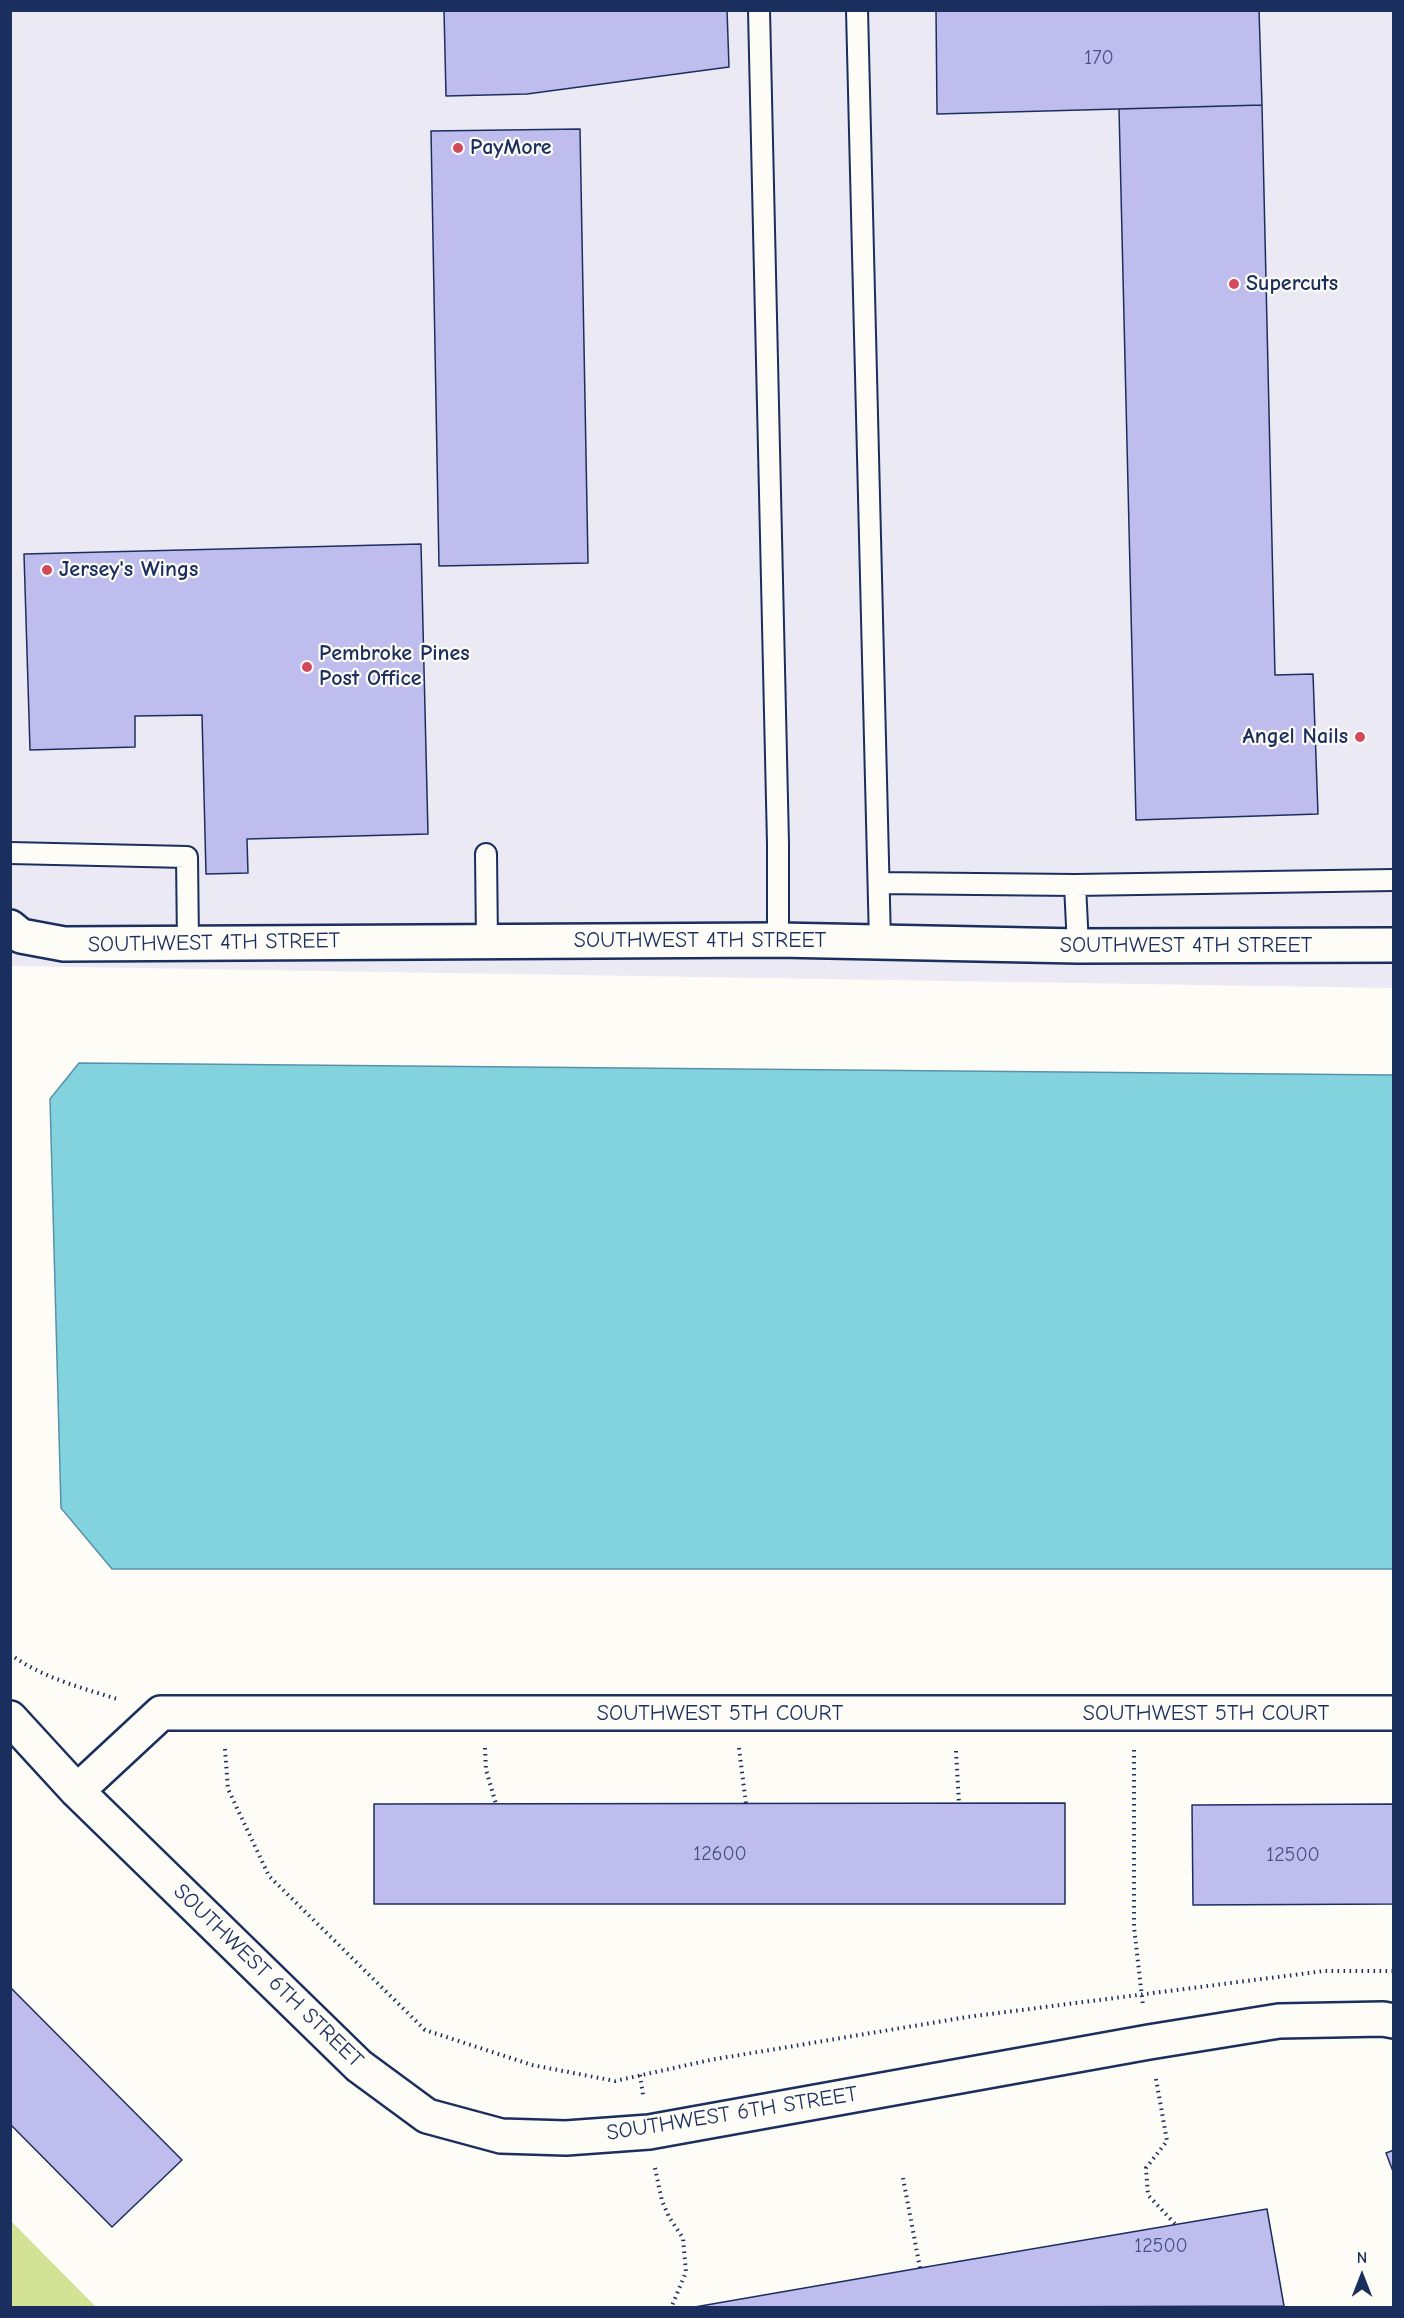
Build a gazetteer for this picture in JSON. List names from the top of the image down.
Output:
{
  "streets": {
    "street": ["SOUTHWEST 4TH STREET", "SOUTHWEST 5TH COURT", "SOUTHWEST 6TH STREET"]
  },
  "places": [
    "PayMore",
    "Supercuts",
    "Jersey's Wings",
    "Pembroke Pines Post Office",
    "Angel Nails"
  ],
  "house_numbers": [
    "170",
    "12600",
    "12500",
    "12500"
  ],
  "north": "top"
}
